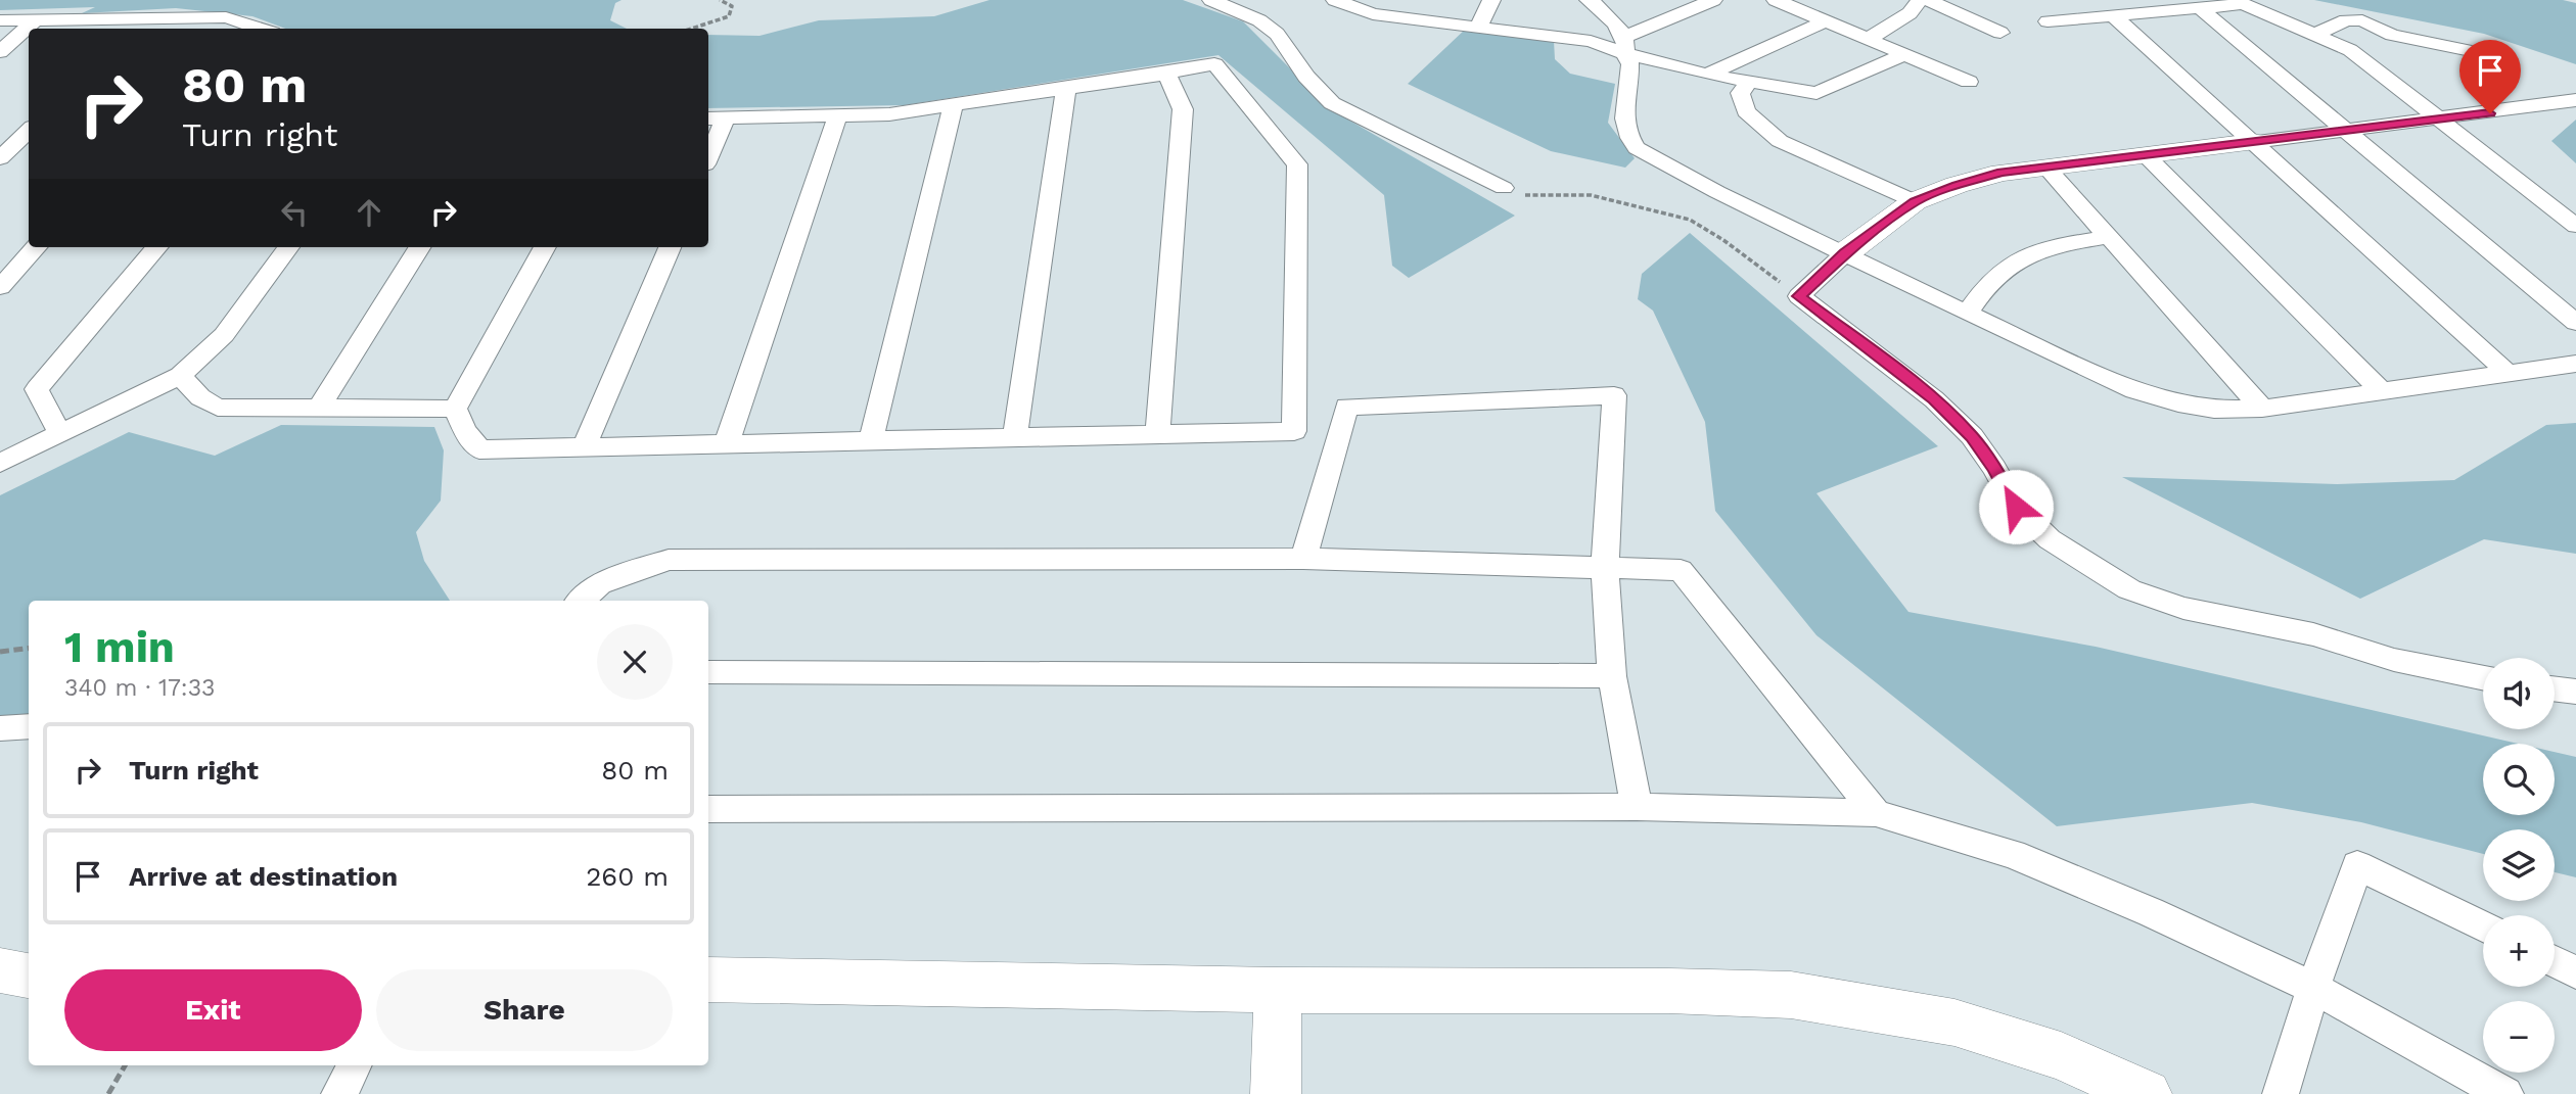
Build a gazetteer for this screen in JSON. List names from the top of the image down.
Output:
{
  "page": {
    "turn": ["80 m", "Turn right"],
    "heading": ["1 min", "340 m · 17:33"],
    "map_buttons": ["+", "−"],
    "list": [
      {
        "name": "Turn right",
        "value": "80 m"
      },
      {
        "name": "Arrive at destination",
        "value": "260 m"
      }
    ],
    "buttons": ["Exit", "Share"]
  }
}
